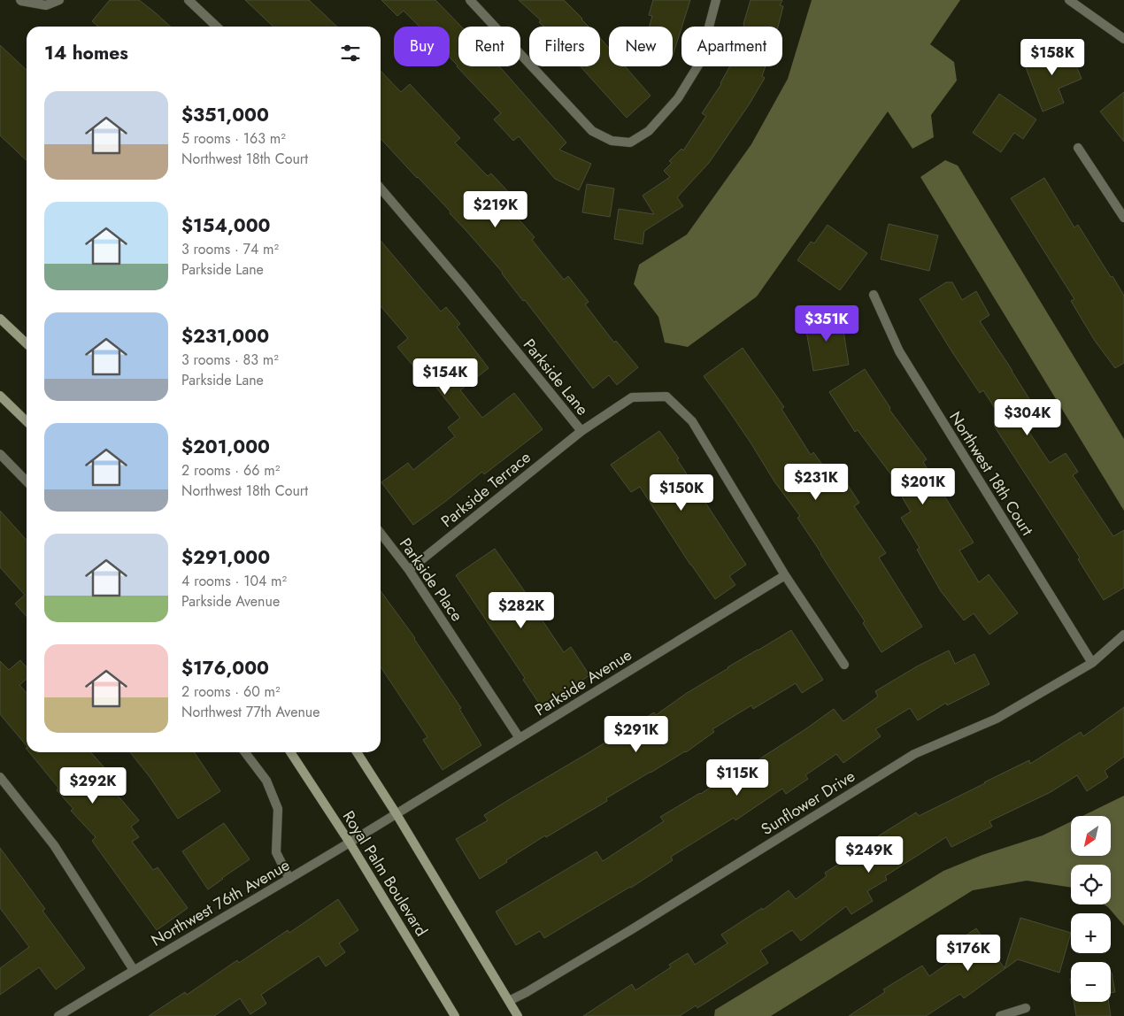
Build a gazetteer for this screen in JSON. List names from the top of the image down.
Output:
{
  "streets": {
    "main road": ["Royal Palm Boulevard"],
    "street": [
      "Parkside Lane",
      "Northwest 18th Court",
      "Parkside Terrace",
      "Parkside Place",
      "Parkside Avenue",
      "Sunflower Drive",
      "Northwest 76th Avenue"
    ]
  },
  "crossings": [
    ["Parkside Lane", "Parkside Terrace"],
    ["Parkside Lane", "Parkside Avenue"],
    ["Northwest 18th Court", "Sunflower Drive"],
    ["Parkside Terrace", "Parkside Place"],
    ["Parkside Place", "Parkside Avenue"],
    ["Parkside Avenue", "Northwest 76th Avenue"],
    ["Royal Palm Boulevard", "Northwest 76th Avenue"]
  ],
  "north": "bottom left",
  "page": {
    "chip": [
      "Buy",
      "Rent",
      "Filters",
      "New",
      "Apartment"
    ],
    "heading": "14 homes",
    "price": [
      "$158K",
      "$219K",
      "$351K",
      "$154K",
      "$304K",
      "$231K",
      "$201K",
      "$150K",
      "$282K",
      "$291K",
      "$115K",
      "$292K",
      "$249K",
      "$176K"
    ],
    "list": [
      {
        "name": "$351,000",
        "note": "5 rooms · 163 m² · Northwest 18th Court"
      },
      {
        "name": "$154,000",
        "note": "3 rooms · 74 m² · Parkside Lane"
      },
      {
        "name": "$231,000",
        "note": "3 rooms · 83 m² · Parkside Lane"
      },
      {
        "name": "$201,000",
        "note": "2 rooms · 66 m² · Northwest 18th Court"
      },
      {
        "name": "$291,000",
        "note": "4 rooms · 104 m² · Parkside Avenue"
      },
      {
        "name": "$176,000",
        "note": "2 rooms · 60 m² · Northwest 77th Avenue"
      }
    ],
    "map_buttons": ["+", "−"]
  }
}
